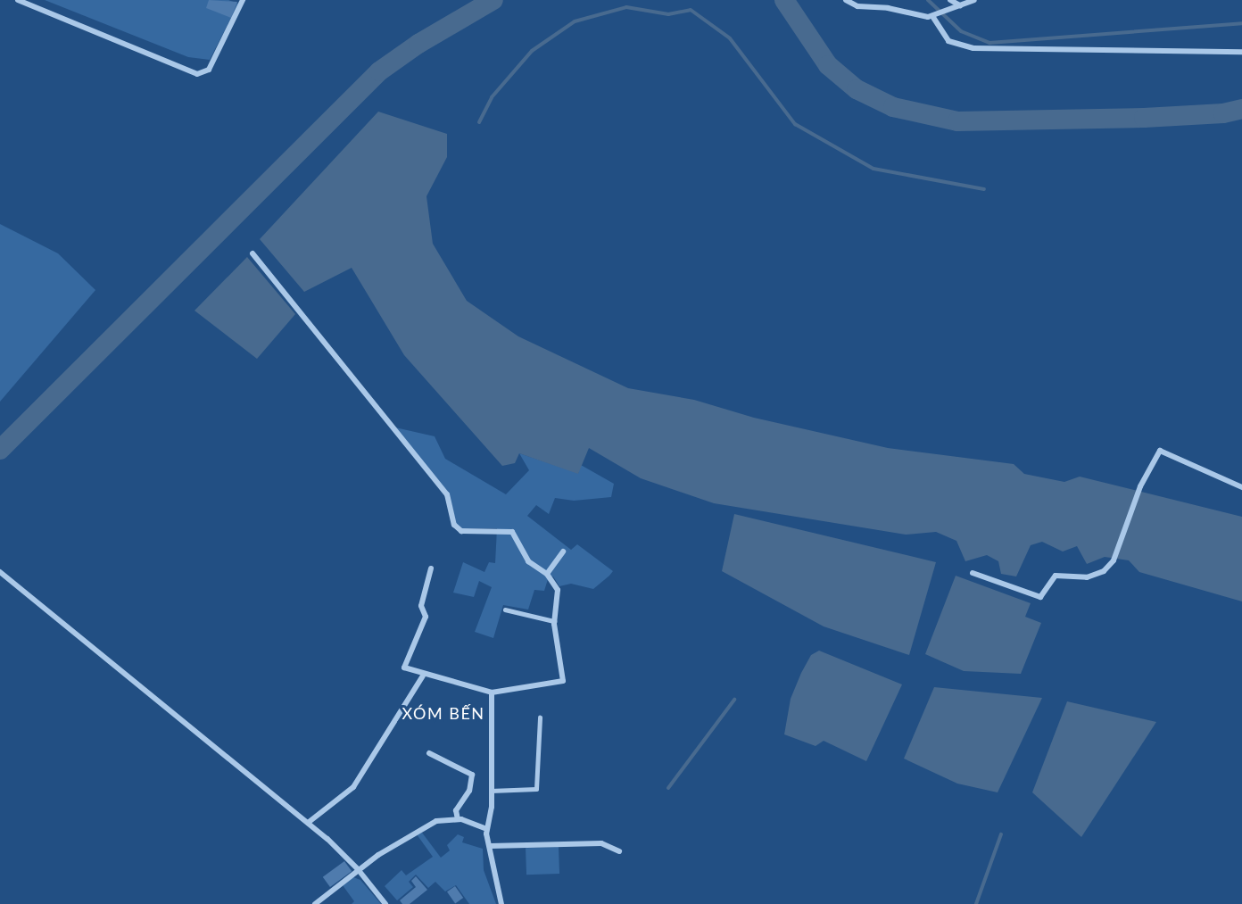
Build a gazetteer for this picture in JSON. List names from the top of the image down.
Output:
{
  "districts": ["XÓM BẾN"]
}
